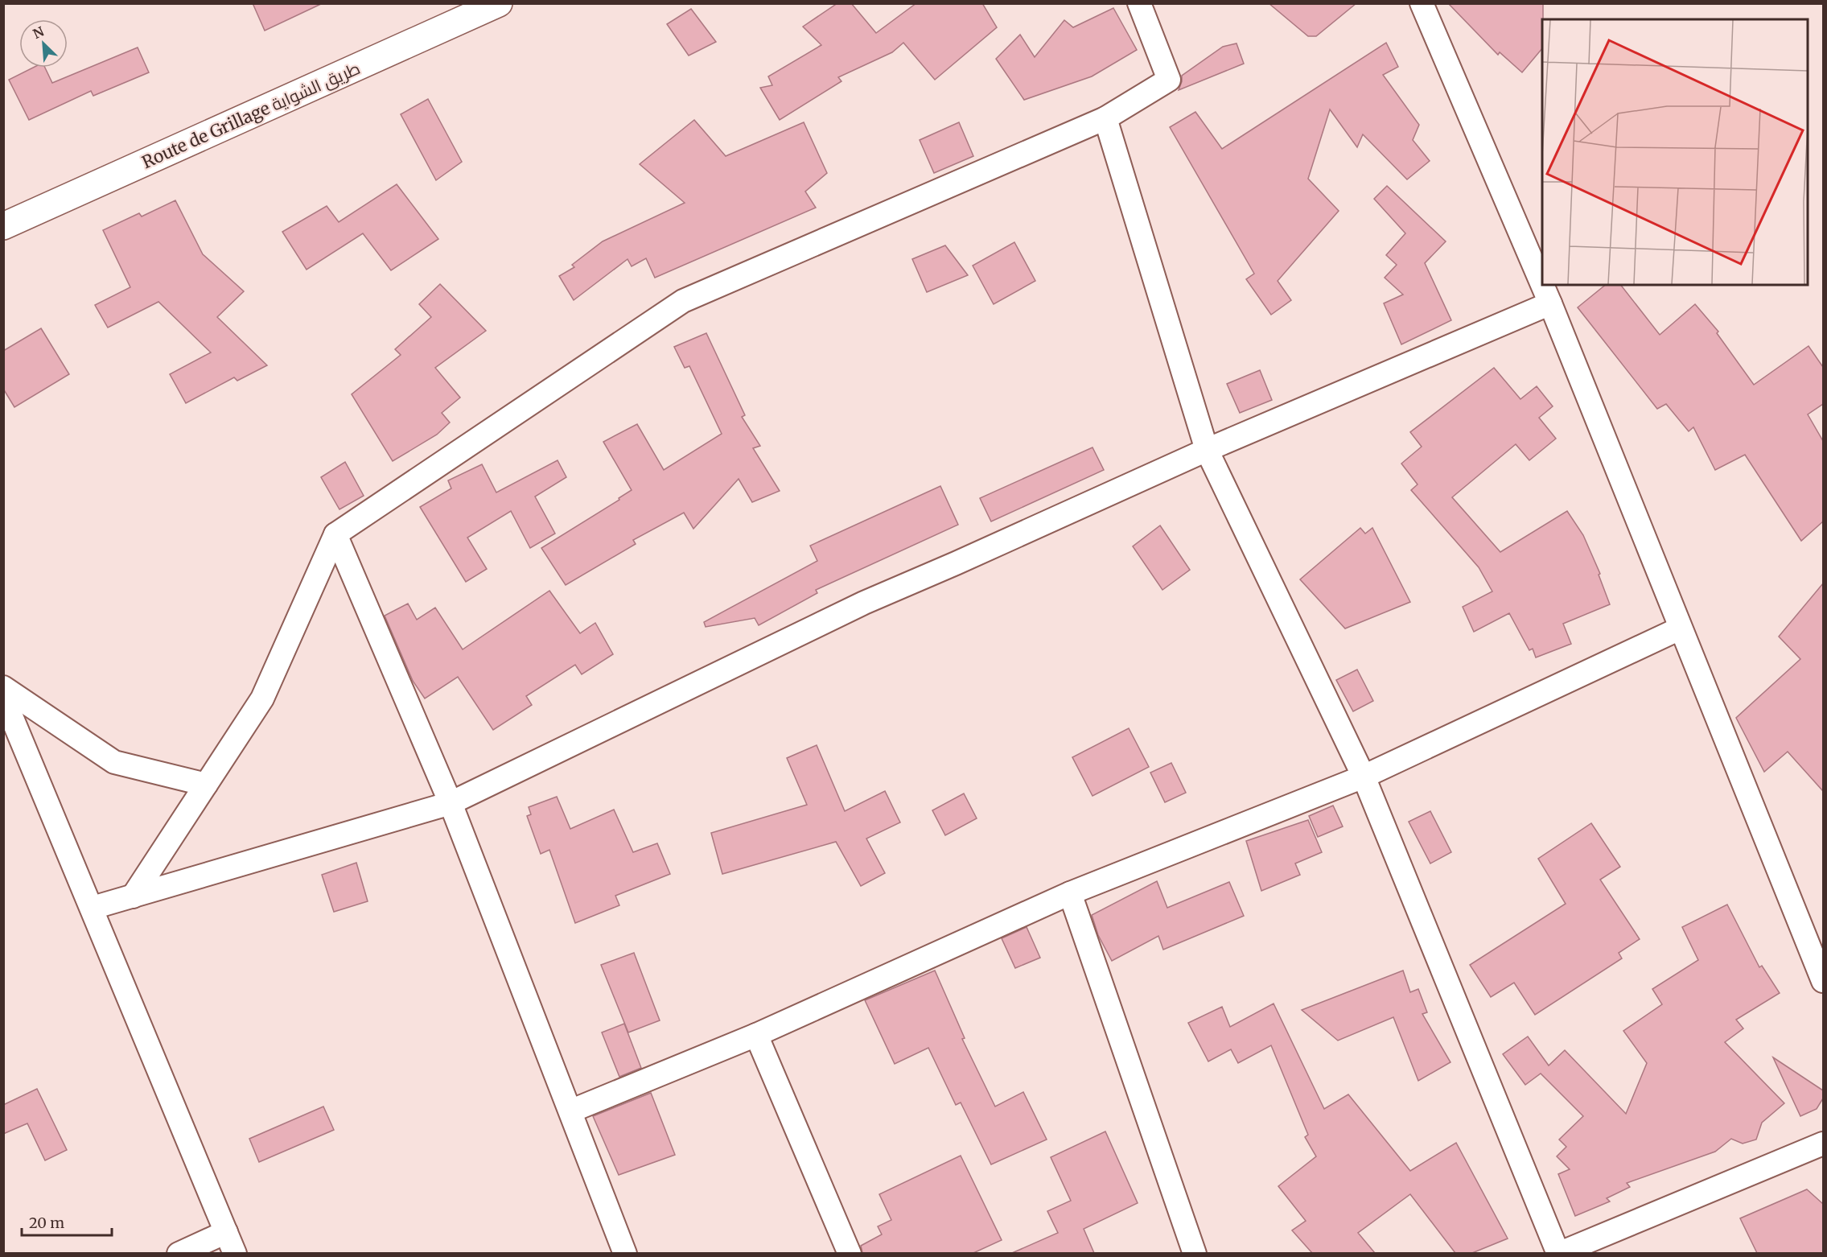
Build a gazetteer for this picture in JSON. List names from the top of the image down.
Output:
{
  "streets": {
    "street": ["Route de Grillage طريق الشواية"]
  },
  "scale_bar": "20 m",
  "north": "top left"
}
